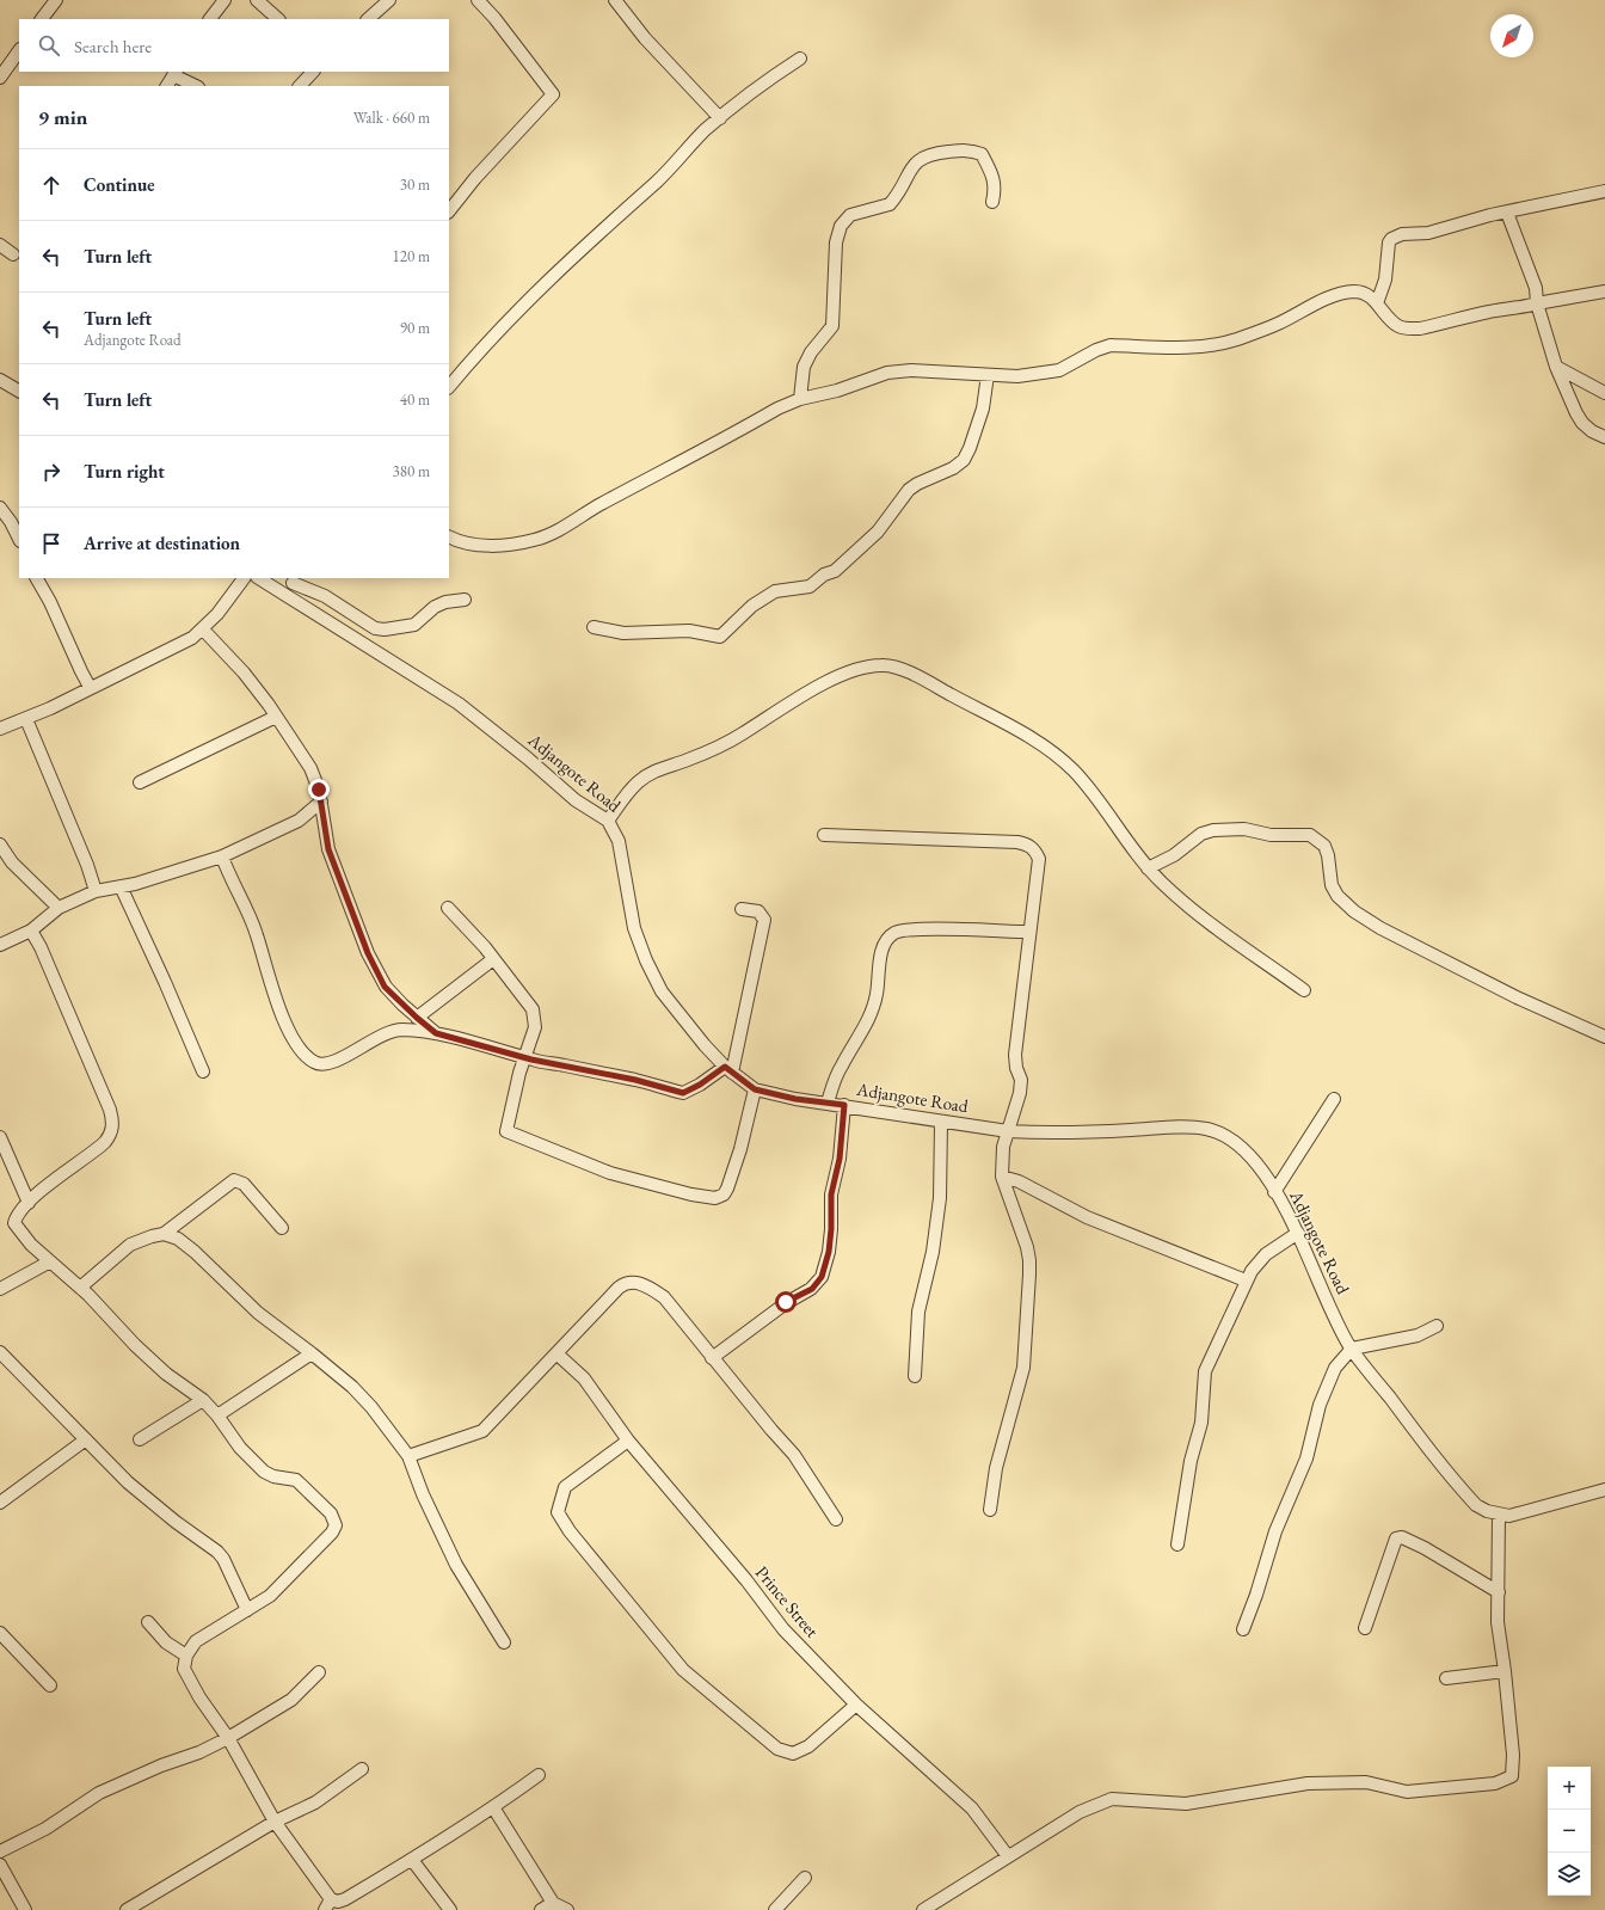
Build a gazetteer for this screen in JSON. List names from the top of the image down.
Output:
{
  "streets": {
    "street": ["Adjangote Road", "Prince Street"]
  },
  "north": "bottom left",
  "page": {
    "search": "Search here",
    "heading": ["9 min", "Walk · 660 m"],
    "list": [
      ["Continue", "30 m"],
      ["Turn left", "120 m"],
      ["Turn left", "Adjangote Road", "90 m"],
      ["Turn left", "40 m"],
      ["Turn right", "380 m"],
      "Arrive at destination"
    ],
    "map_buttons": ["+", "−"]
  }
}
